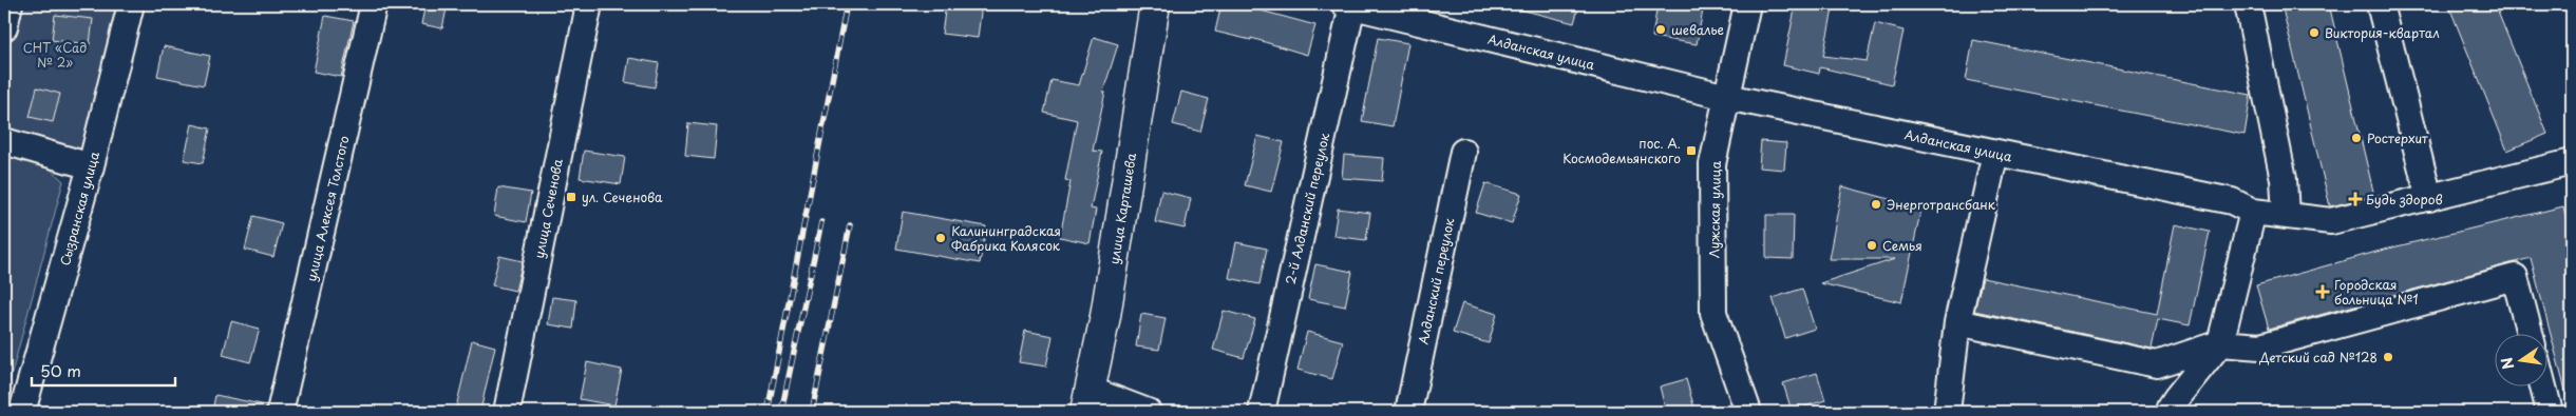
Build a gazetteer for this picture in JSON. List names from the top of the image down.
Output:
{
  "streets": {
    "main road": ["улица Карташева"],
    "street": [
      "Алданская улица",
      "Сызранская улица",
      "улица Алексея Толстого",
      "улица Сеченова",
      "2-й Алданский переулок",
      "Лужская улица",
      "Алданский переулок"
    ]
  },
  "crossings": [
    ["Алданская улица", "2-й Алданский переулок"],
    ["Алданская улица", "Лужская улица"]
  ],
  "parks": ["СНТ «Сад № 2»"],
  "places": {
    "other": [
      "шевалье",
      "Виктория-квартал",
      "Ростерхит",
      "Энерготрансбанк",
      "Калининградская Фабрика Колясок",
      "Семья",
      "Детский сад №128"
    ],
    "transit": ["пос. А. Космодемьянского", "ул. Сеченова"],
    "health": ["Будь здоров", "Городская больница №1"]
  },
  "scale_bar": "50 m",
  "north": "left"
}
